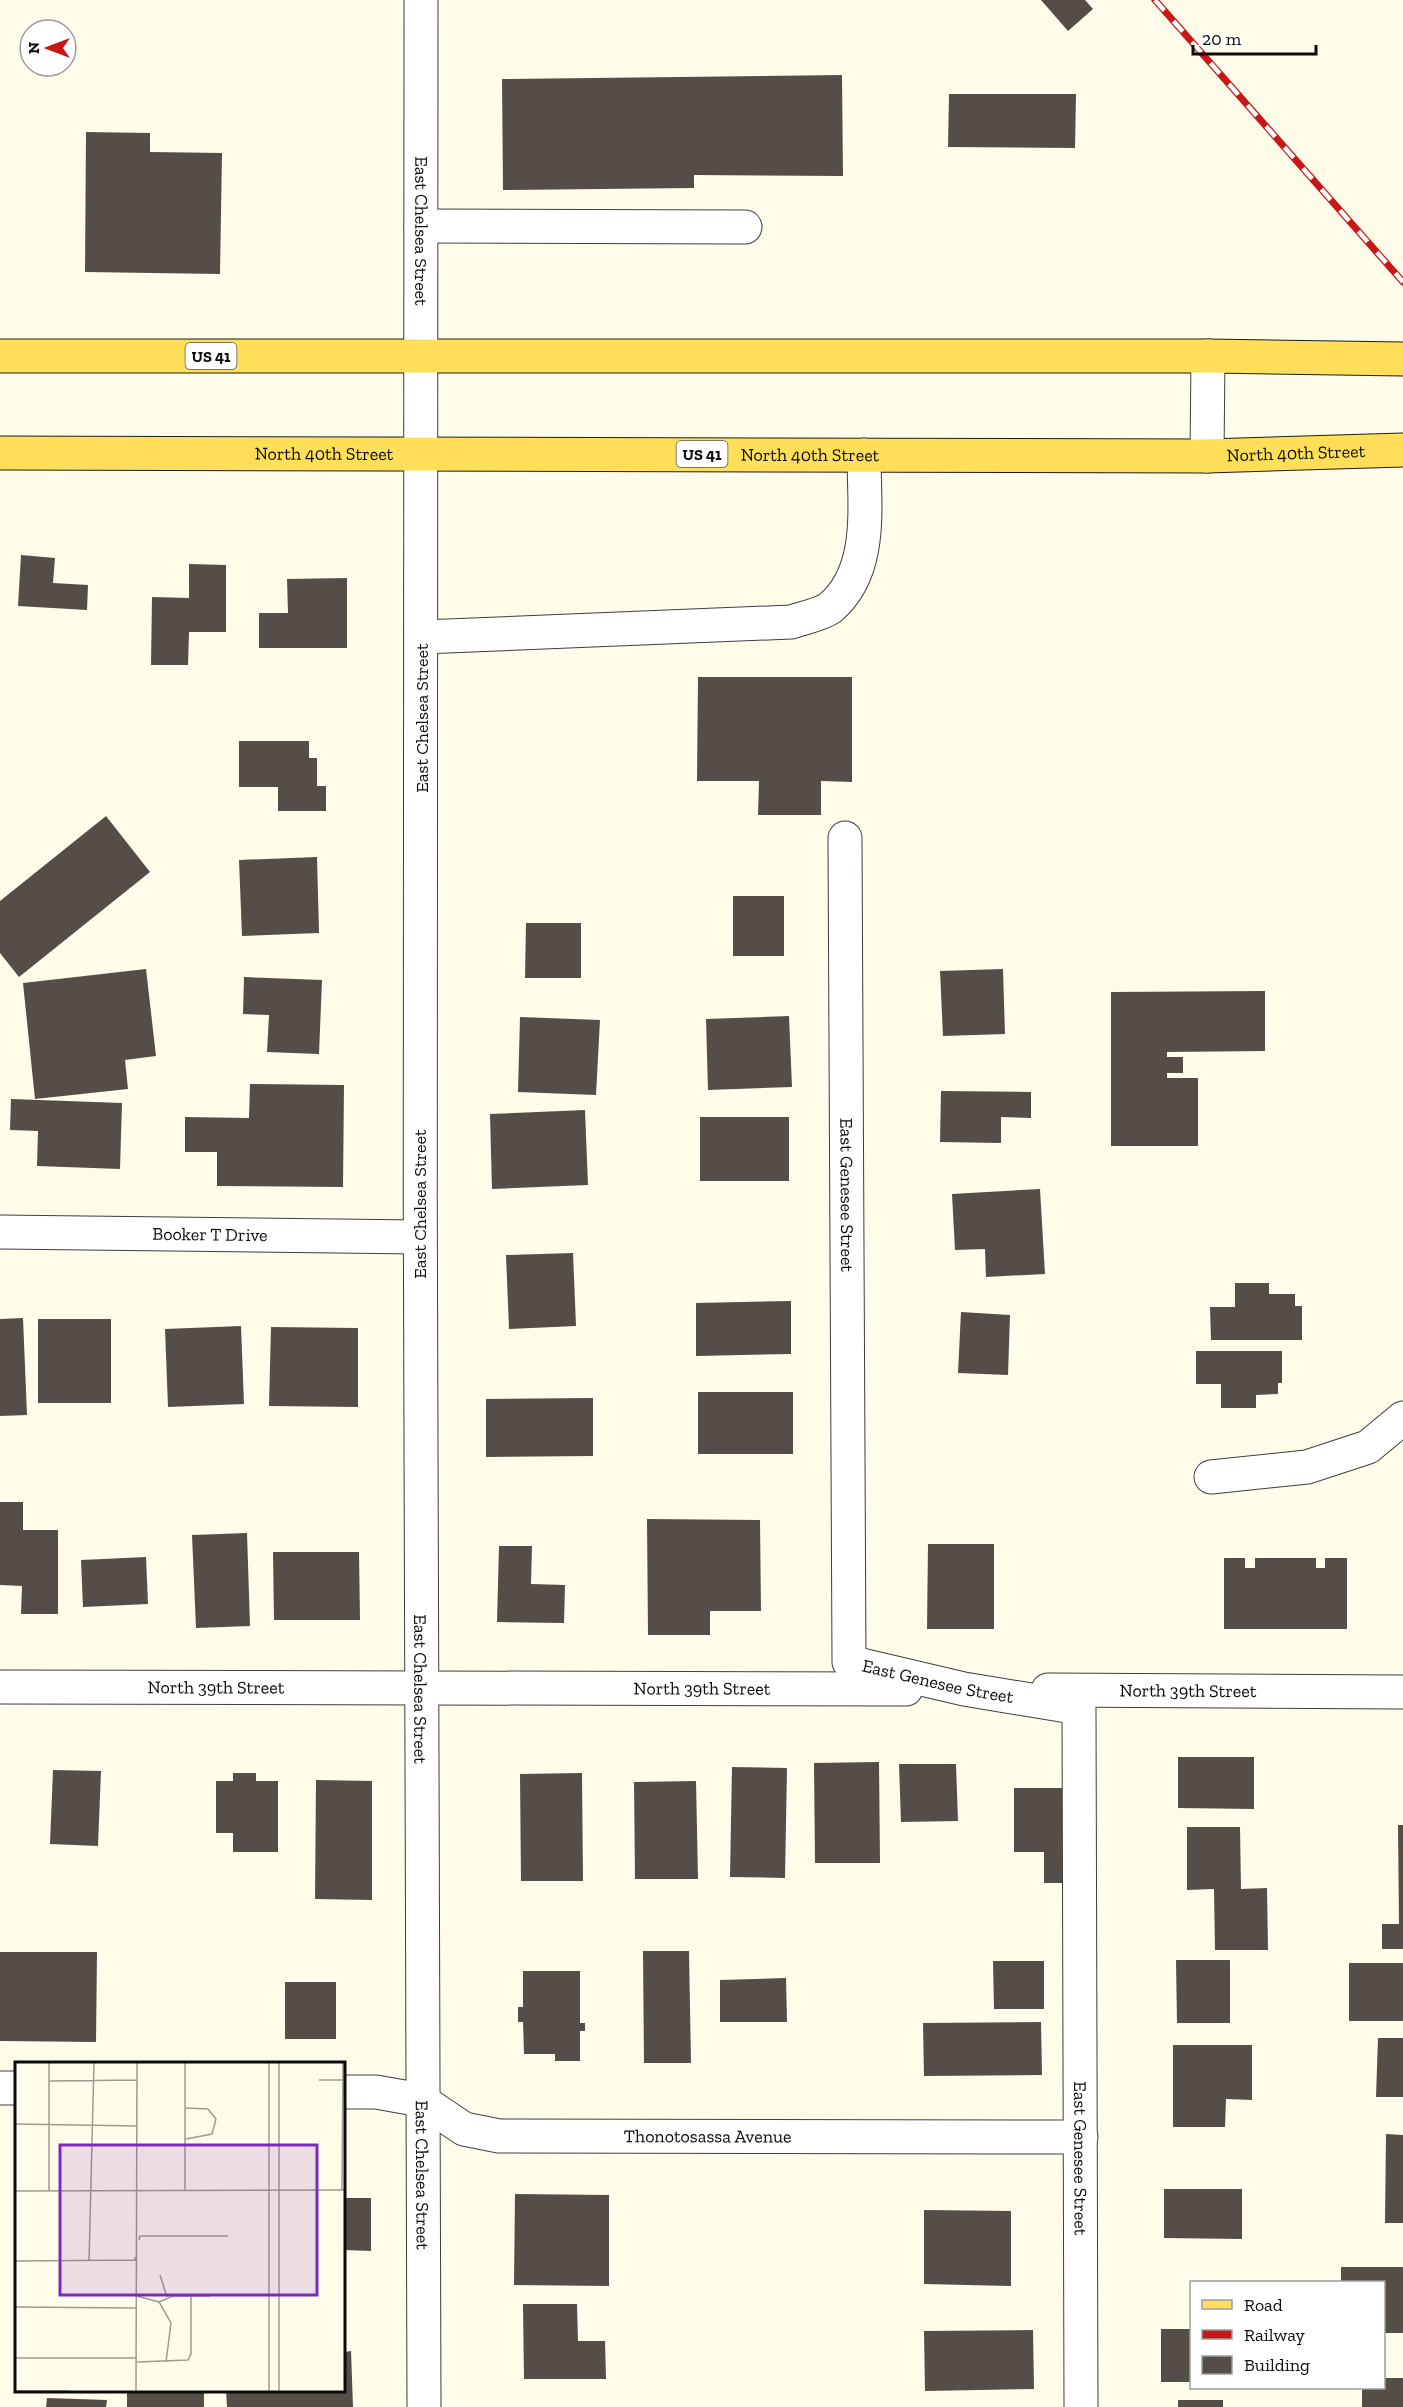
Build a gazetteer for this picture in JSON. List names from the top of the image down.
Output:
{
  "streets": {
    "main road": ["US 41", "North 40th Street"],
    "street": [
      "East Chelsea Street",
      "East Genesee Street",
      "Booker T Drive",
      "North 39th Street",
      "Thonotosassa Avenue"
    ]
  },
  "crossings": [
    ["East Chelsea Street", "US 41"],
    ["East Chelsea Street", "North 40th Street"],
    ["East Chelsea Street", "Booker T Drive"],
    ["East Chelsea Street", "North 39th Street"],
    ["East Chelsea Street", "Thonotosassa Avenue"],
    ["East Genesee Street", "North 39th Street"],
    ["East Genesee Street", "Thonotosassa Avenue"]
  ],
  "legend": ["Road", "Railway", "Building"],
  "scale_bar": "20 m",
  "north": "left"
}
